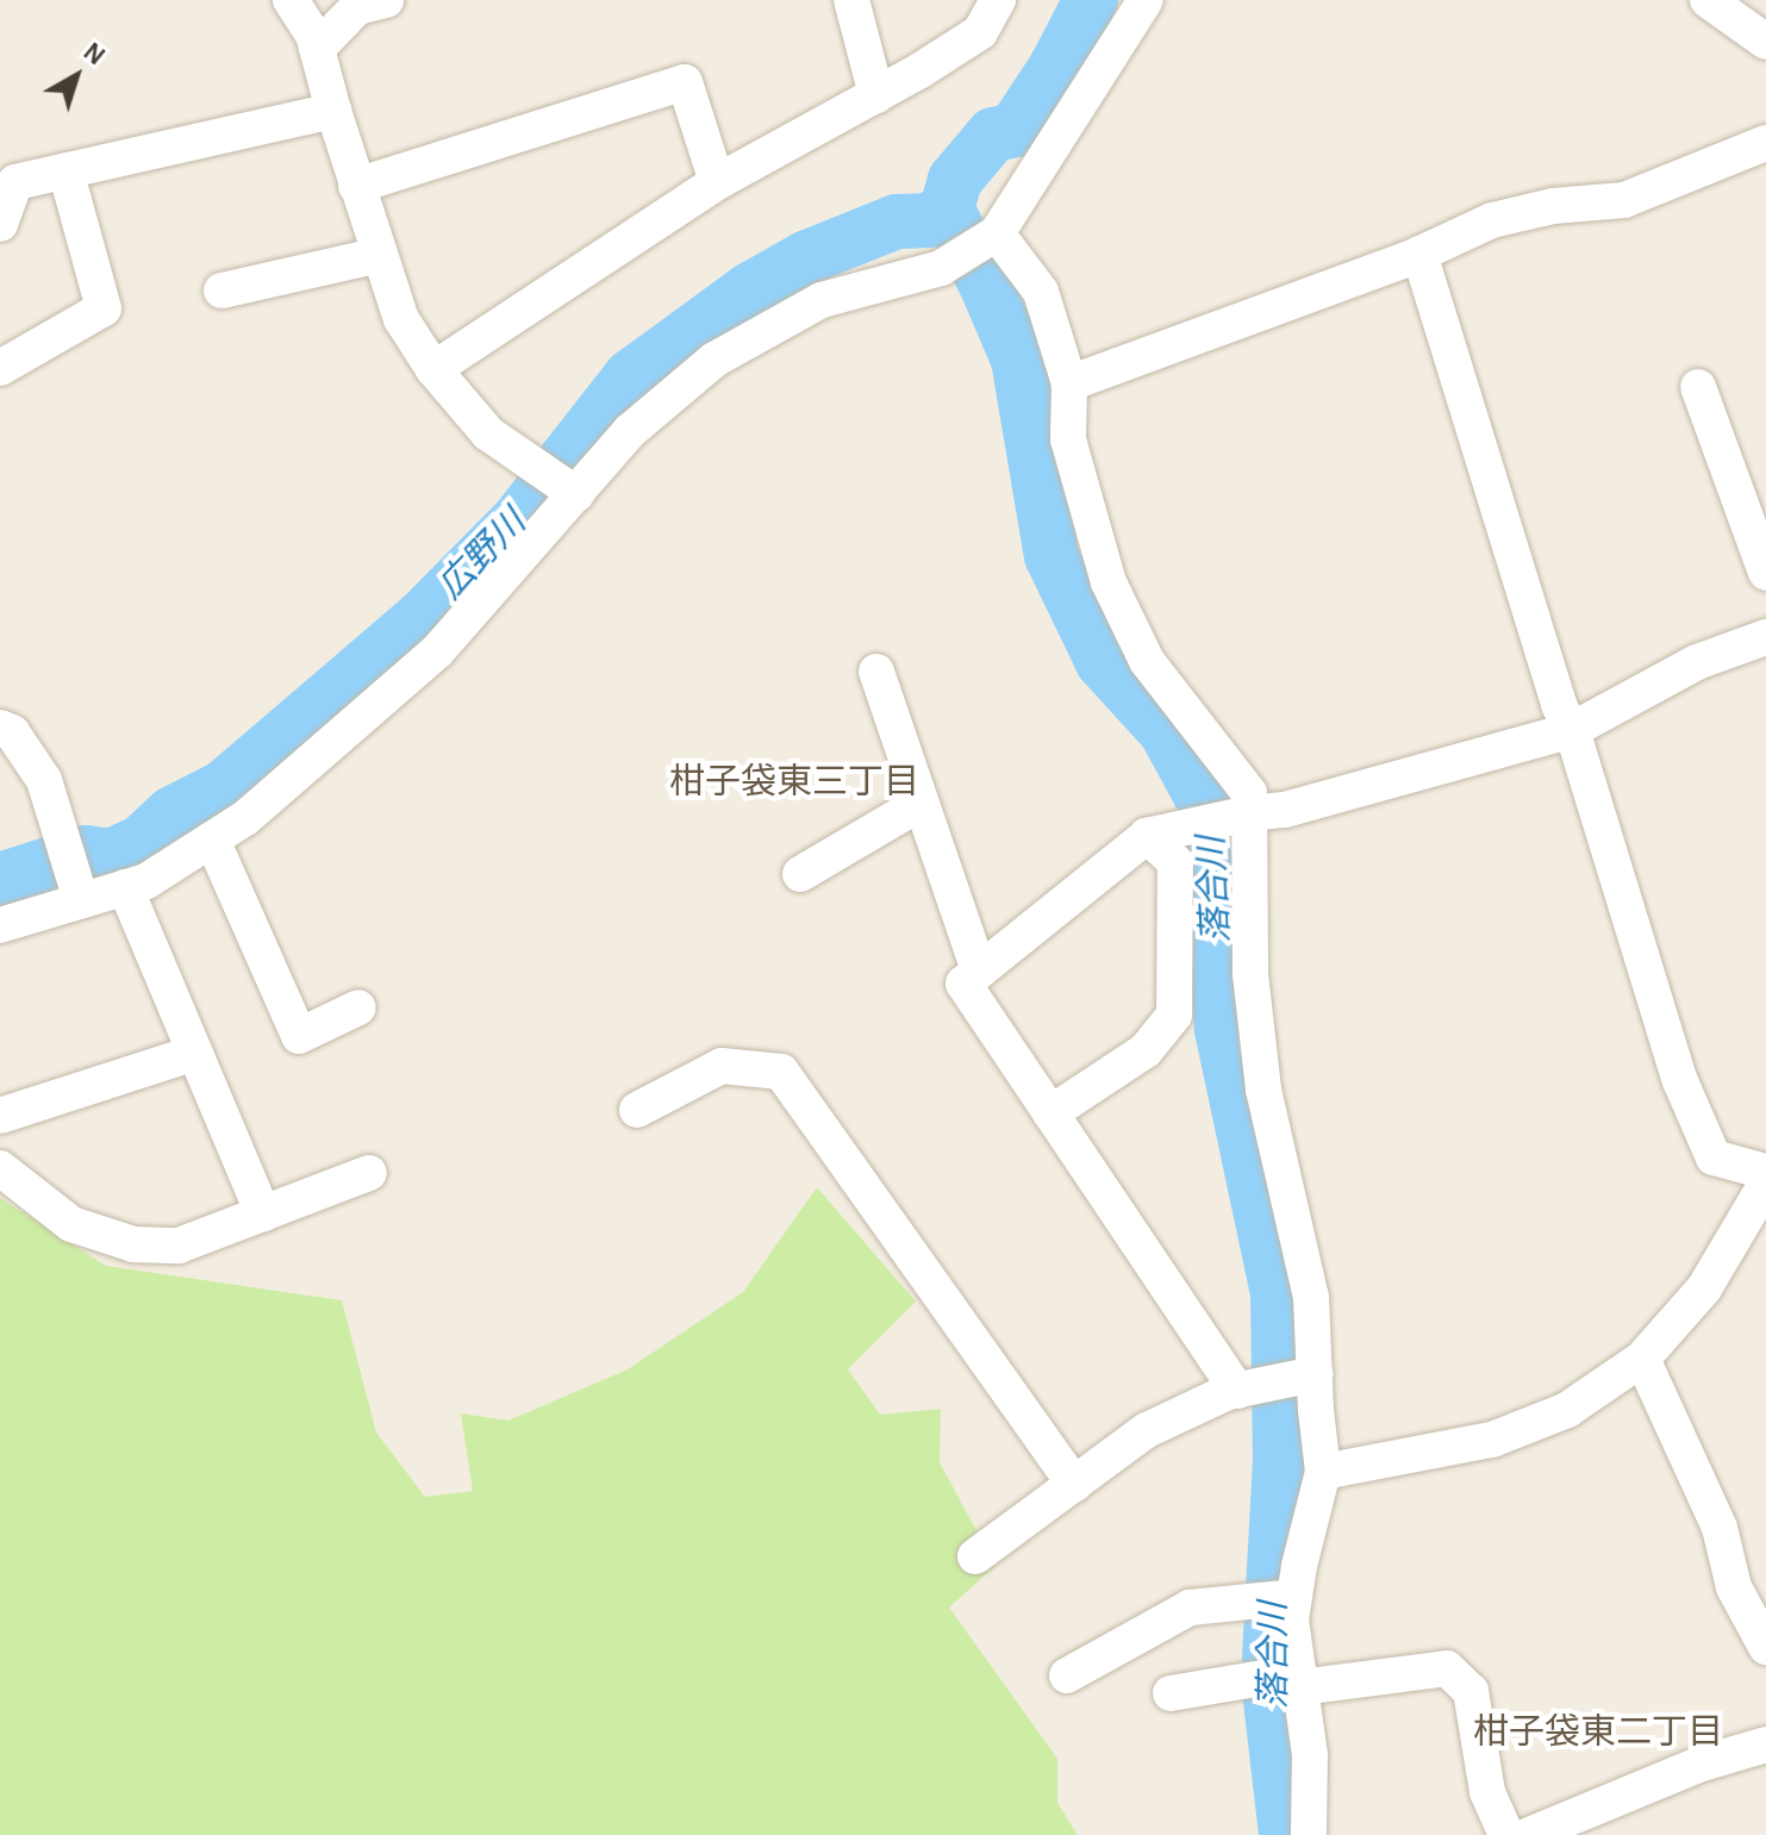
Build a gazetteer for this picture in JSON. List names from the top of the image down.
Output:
{
  "districts": ["柑子袋東三丁目", "柑子袋東二丁目"],
  "water": ["広野川", "落合川"],
  "north": "top right"
}
